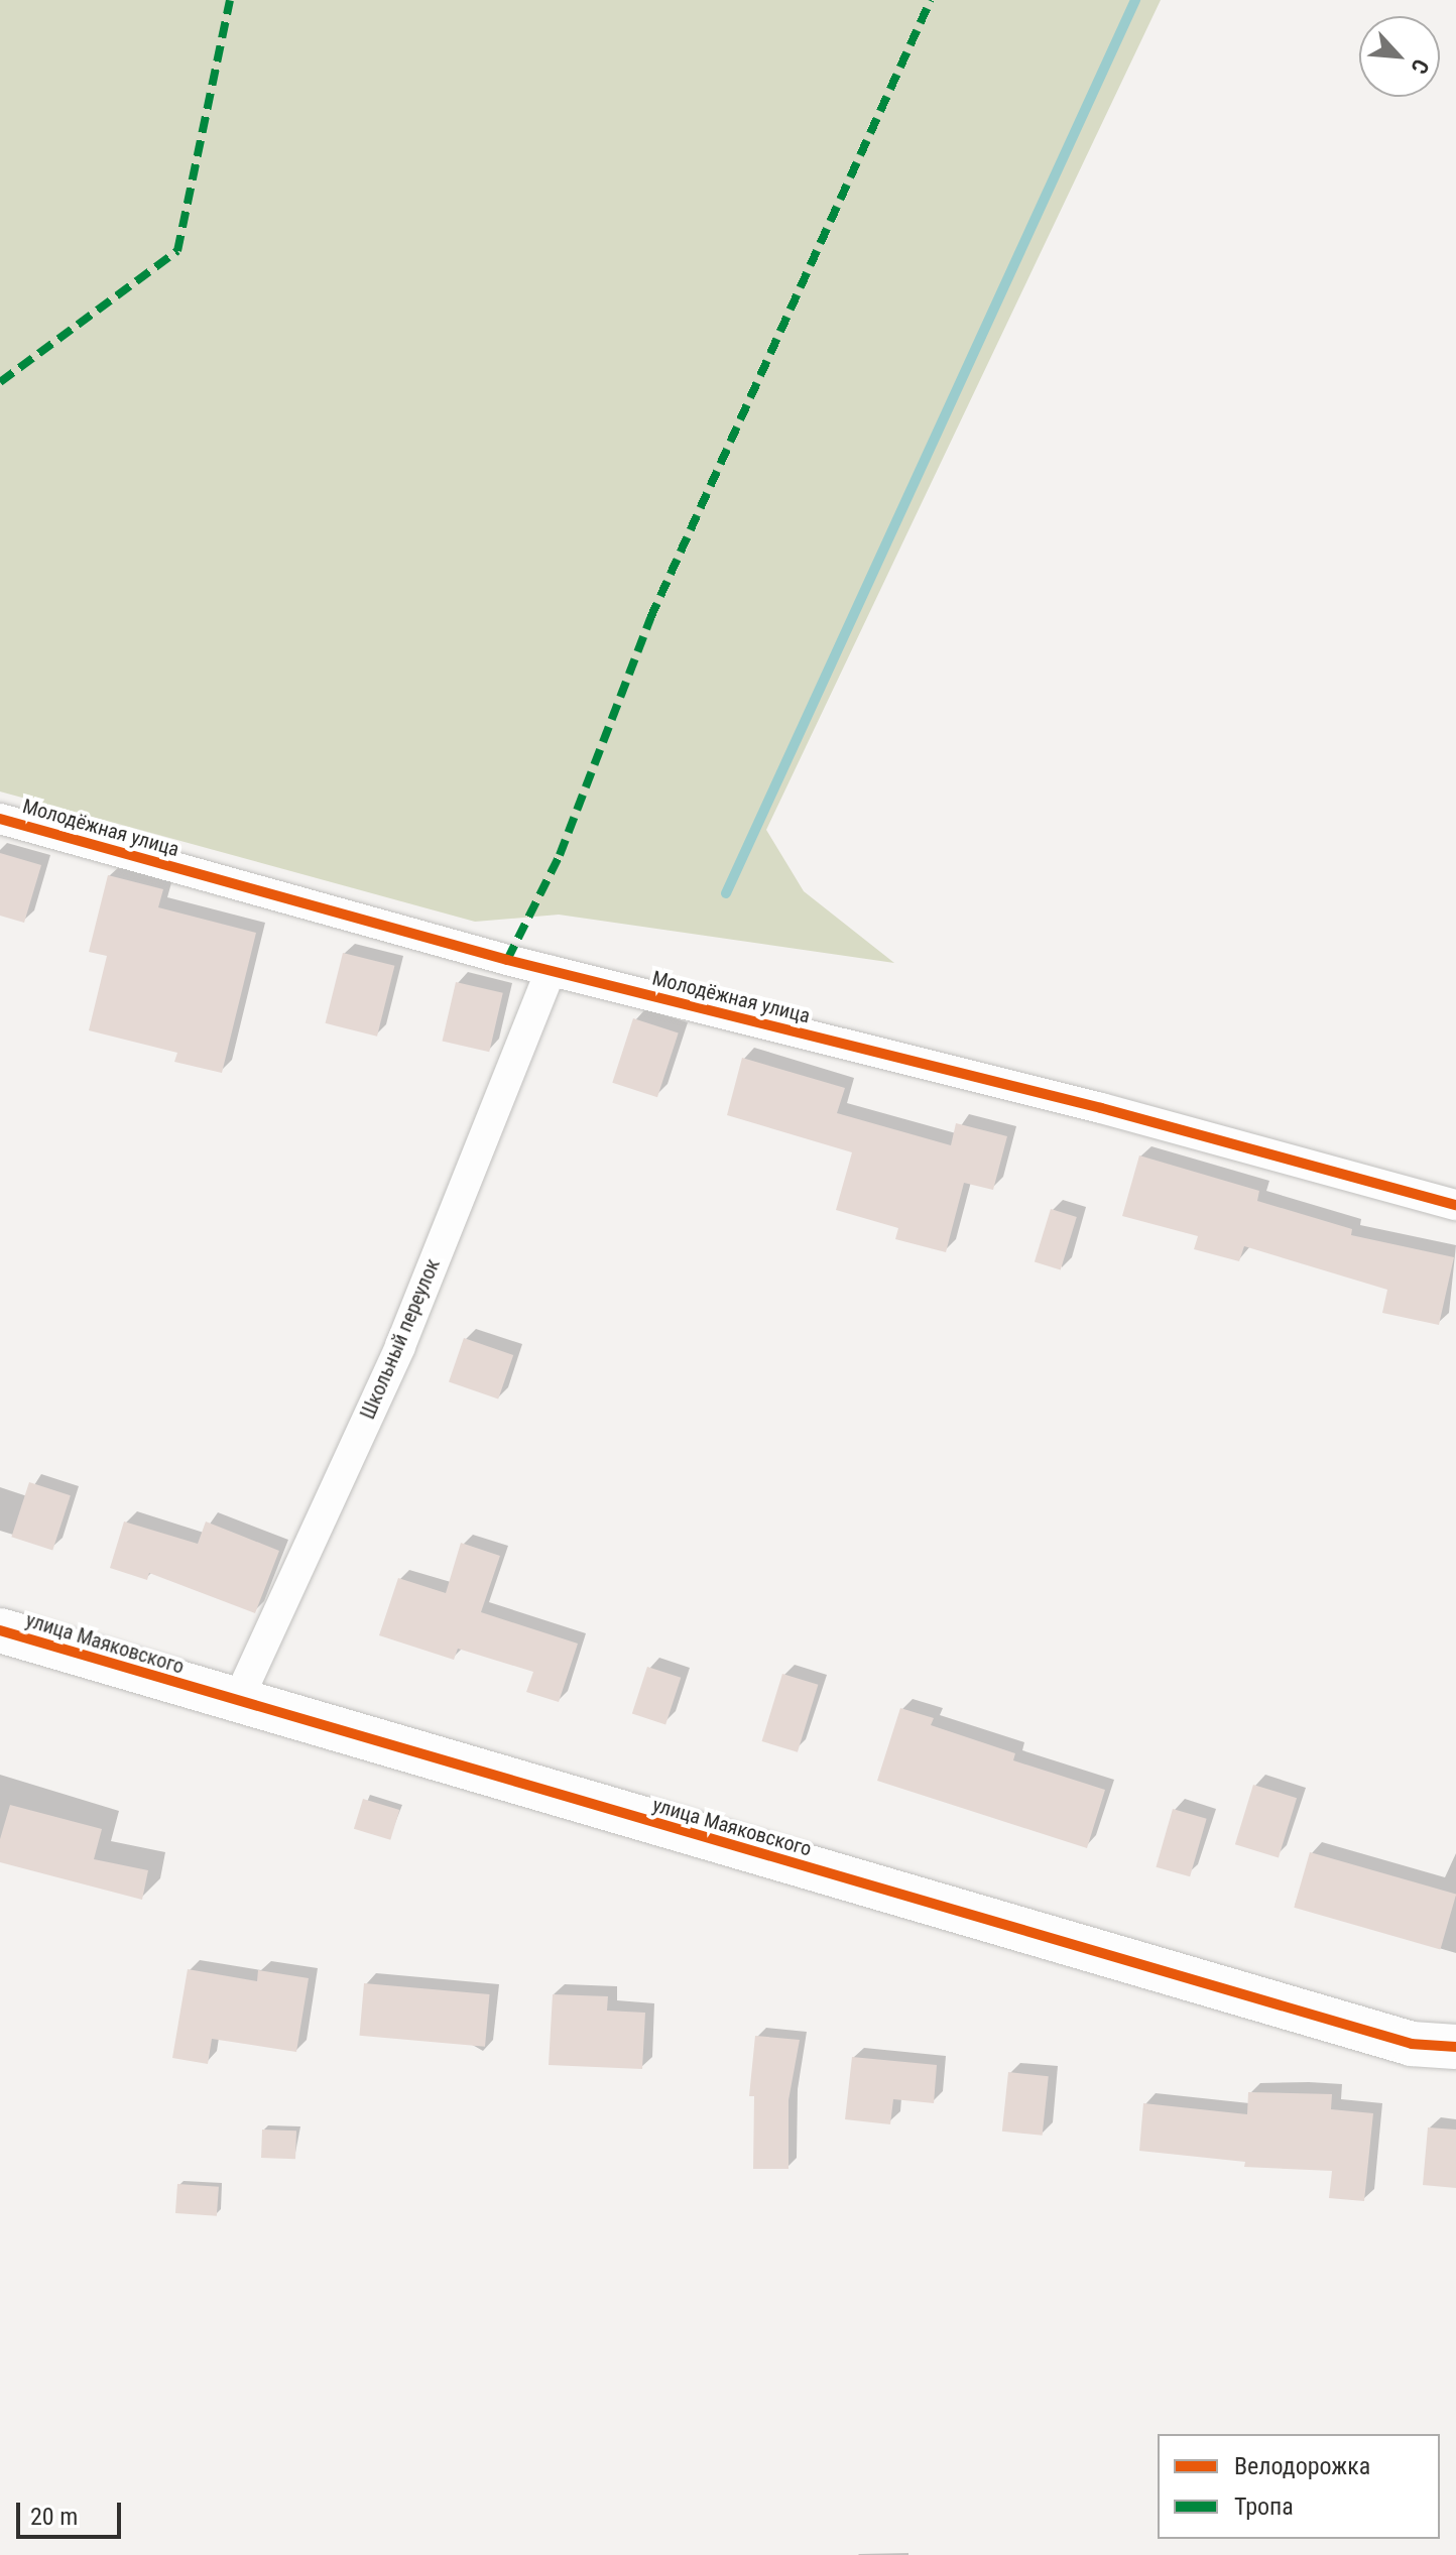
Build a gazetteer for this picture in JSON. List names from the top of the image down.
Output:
{
  "streets": {
    "street": ["Молодёжная улица", "Школьный переулок", "улица Маяковского"]
  },
  "crossings": [
    ["Молодёжная улица", "Школьный переулок"],
    ["Школьный переулок", "улица Маяковского"]
  ],
  "legend": ["Велодорожка", "Тропа"],
  "scale_bar": "20 m",
  "north": "bottom right"
}
